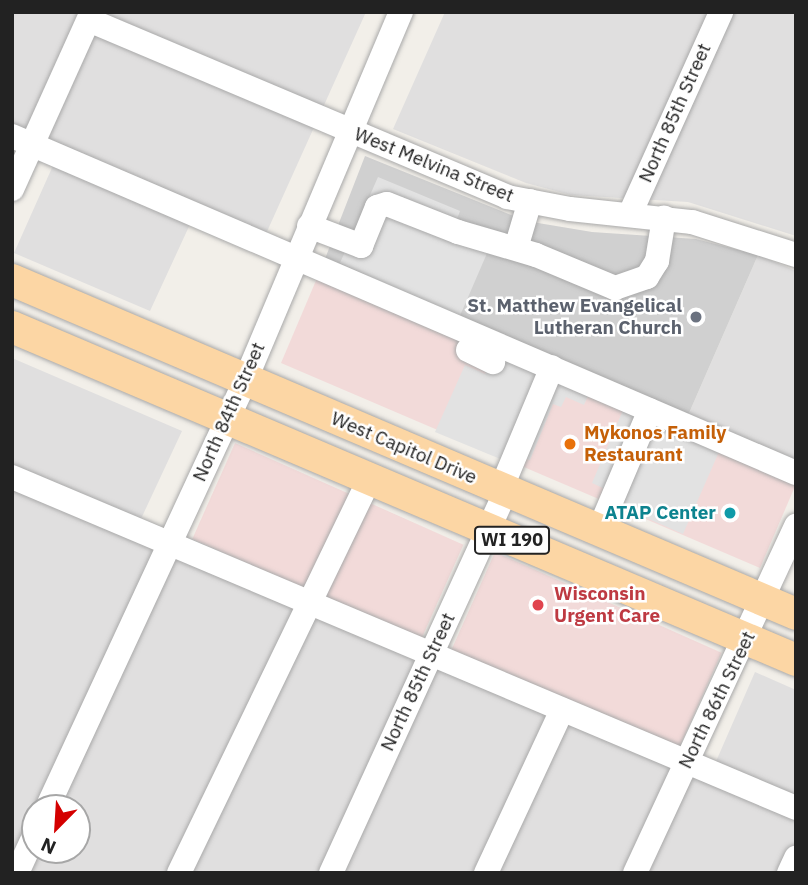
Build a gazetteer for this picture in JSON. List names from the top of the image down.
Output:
{
  "streets": {
    "main road": ["West Capitol Drive", "WI 190"],
    "street": [
      "North 85th Street",
      "West Melvina Street",
      "North 84th Street",
      "North 86th Street"
    ]
  },
  "crossings": [
    ["North 85th Street", "West Melvina Street"],
    ["North 85th Street", "West Capitol Drive"],
    ["North 85th Street", "WI 190"],
    ["West Melvina Street", "North 84th Street"],
    ["North 84th Street", "West Capitol Drive"],
    ["North 84th Street", "WI 190"],
    ["West Capitol Drive", "North 86th Street"],
    ["WI 190", "North 86th Street"]
  ],
  "places": [
    "St. Matthew Evangelical Lutheran Church",
    "Mykonos Family Restaurant",
    "ATAP Center",
    "Wisconsin Urgent Care"
  ],
  "north": "bottom left"
}
